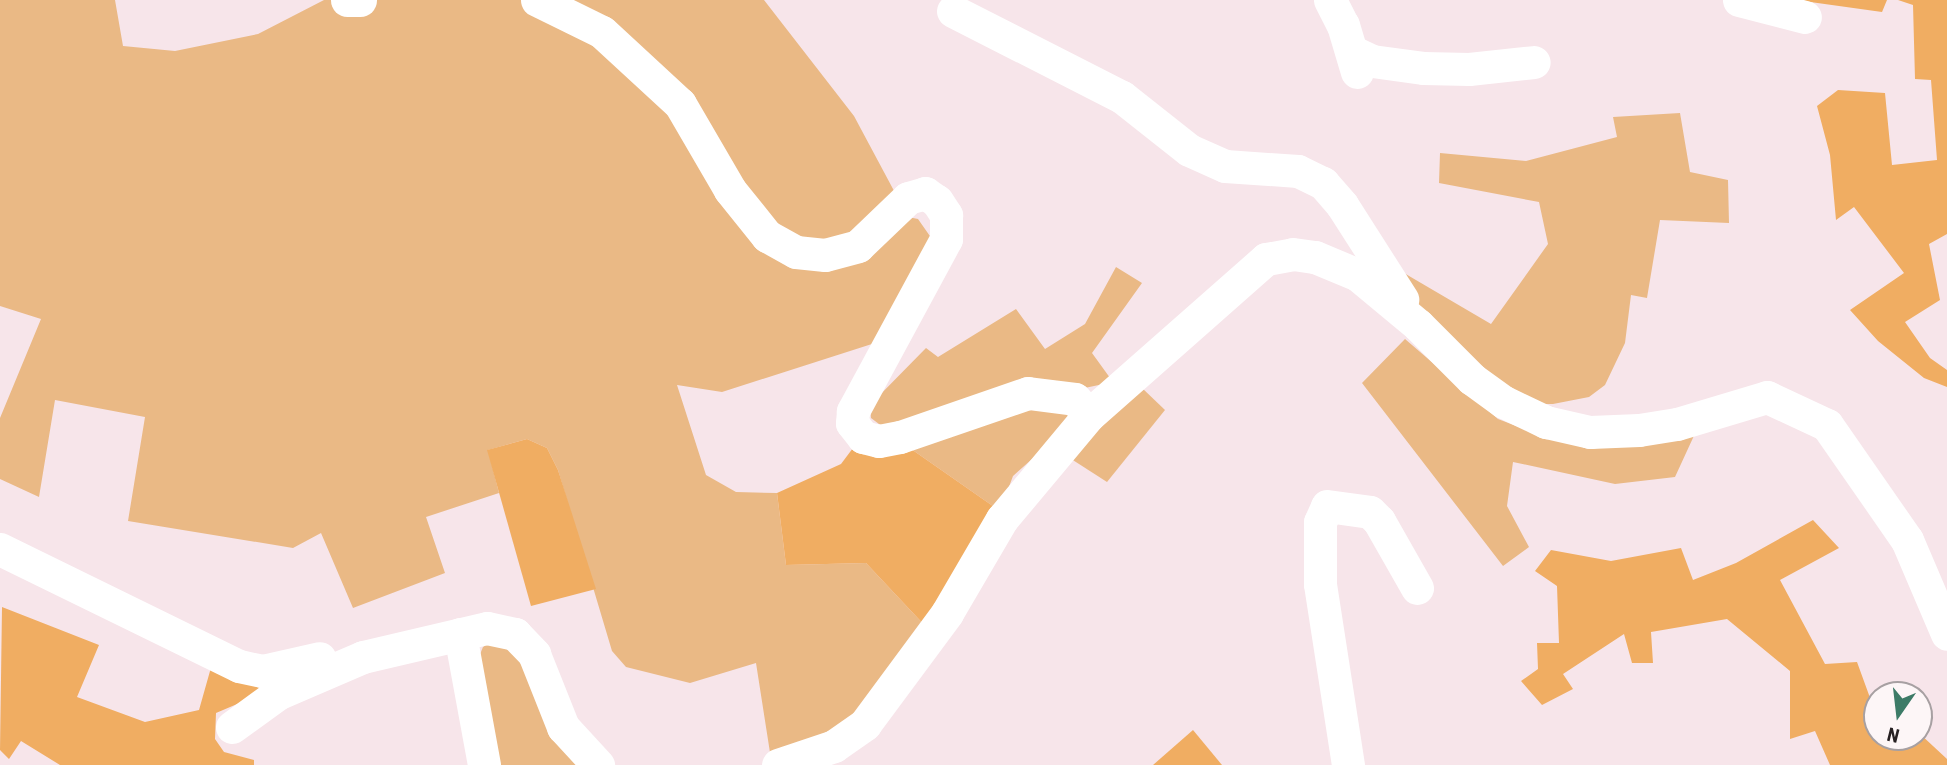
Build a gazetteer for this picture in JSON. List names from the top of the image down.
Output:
{
  "north": "bottom"
}
